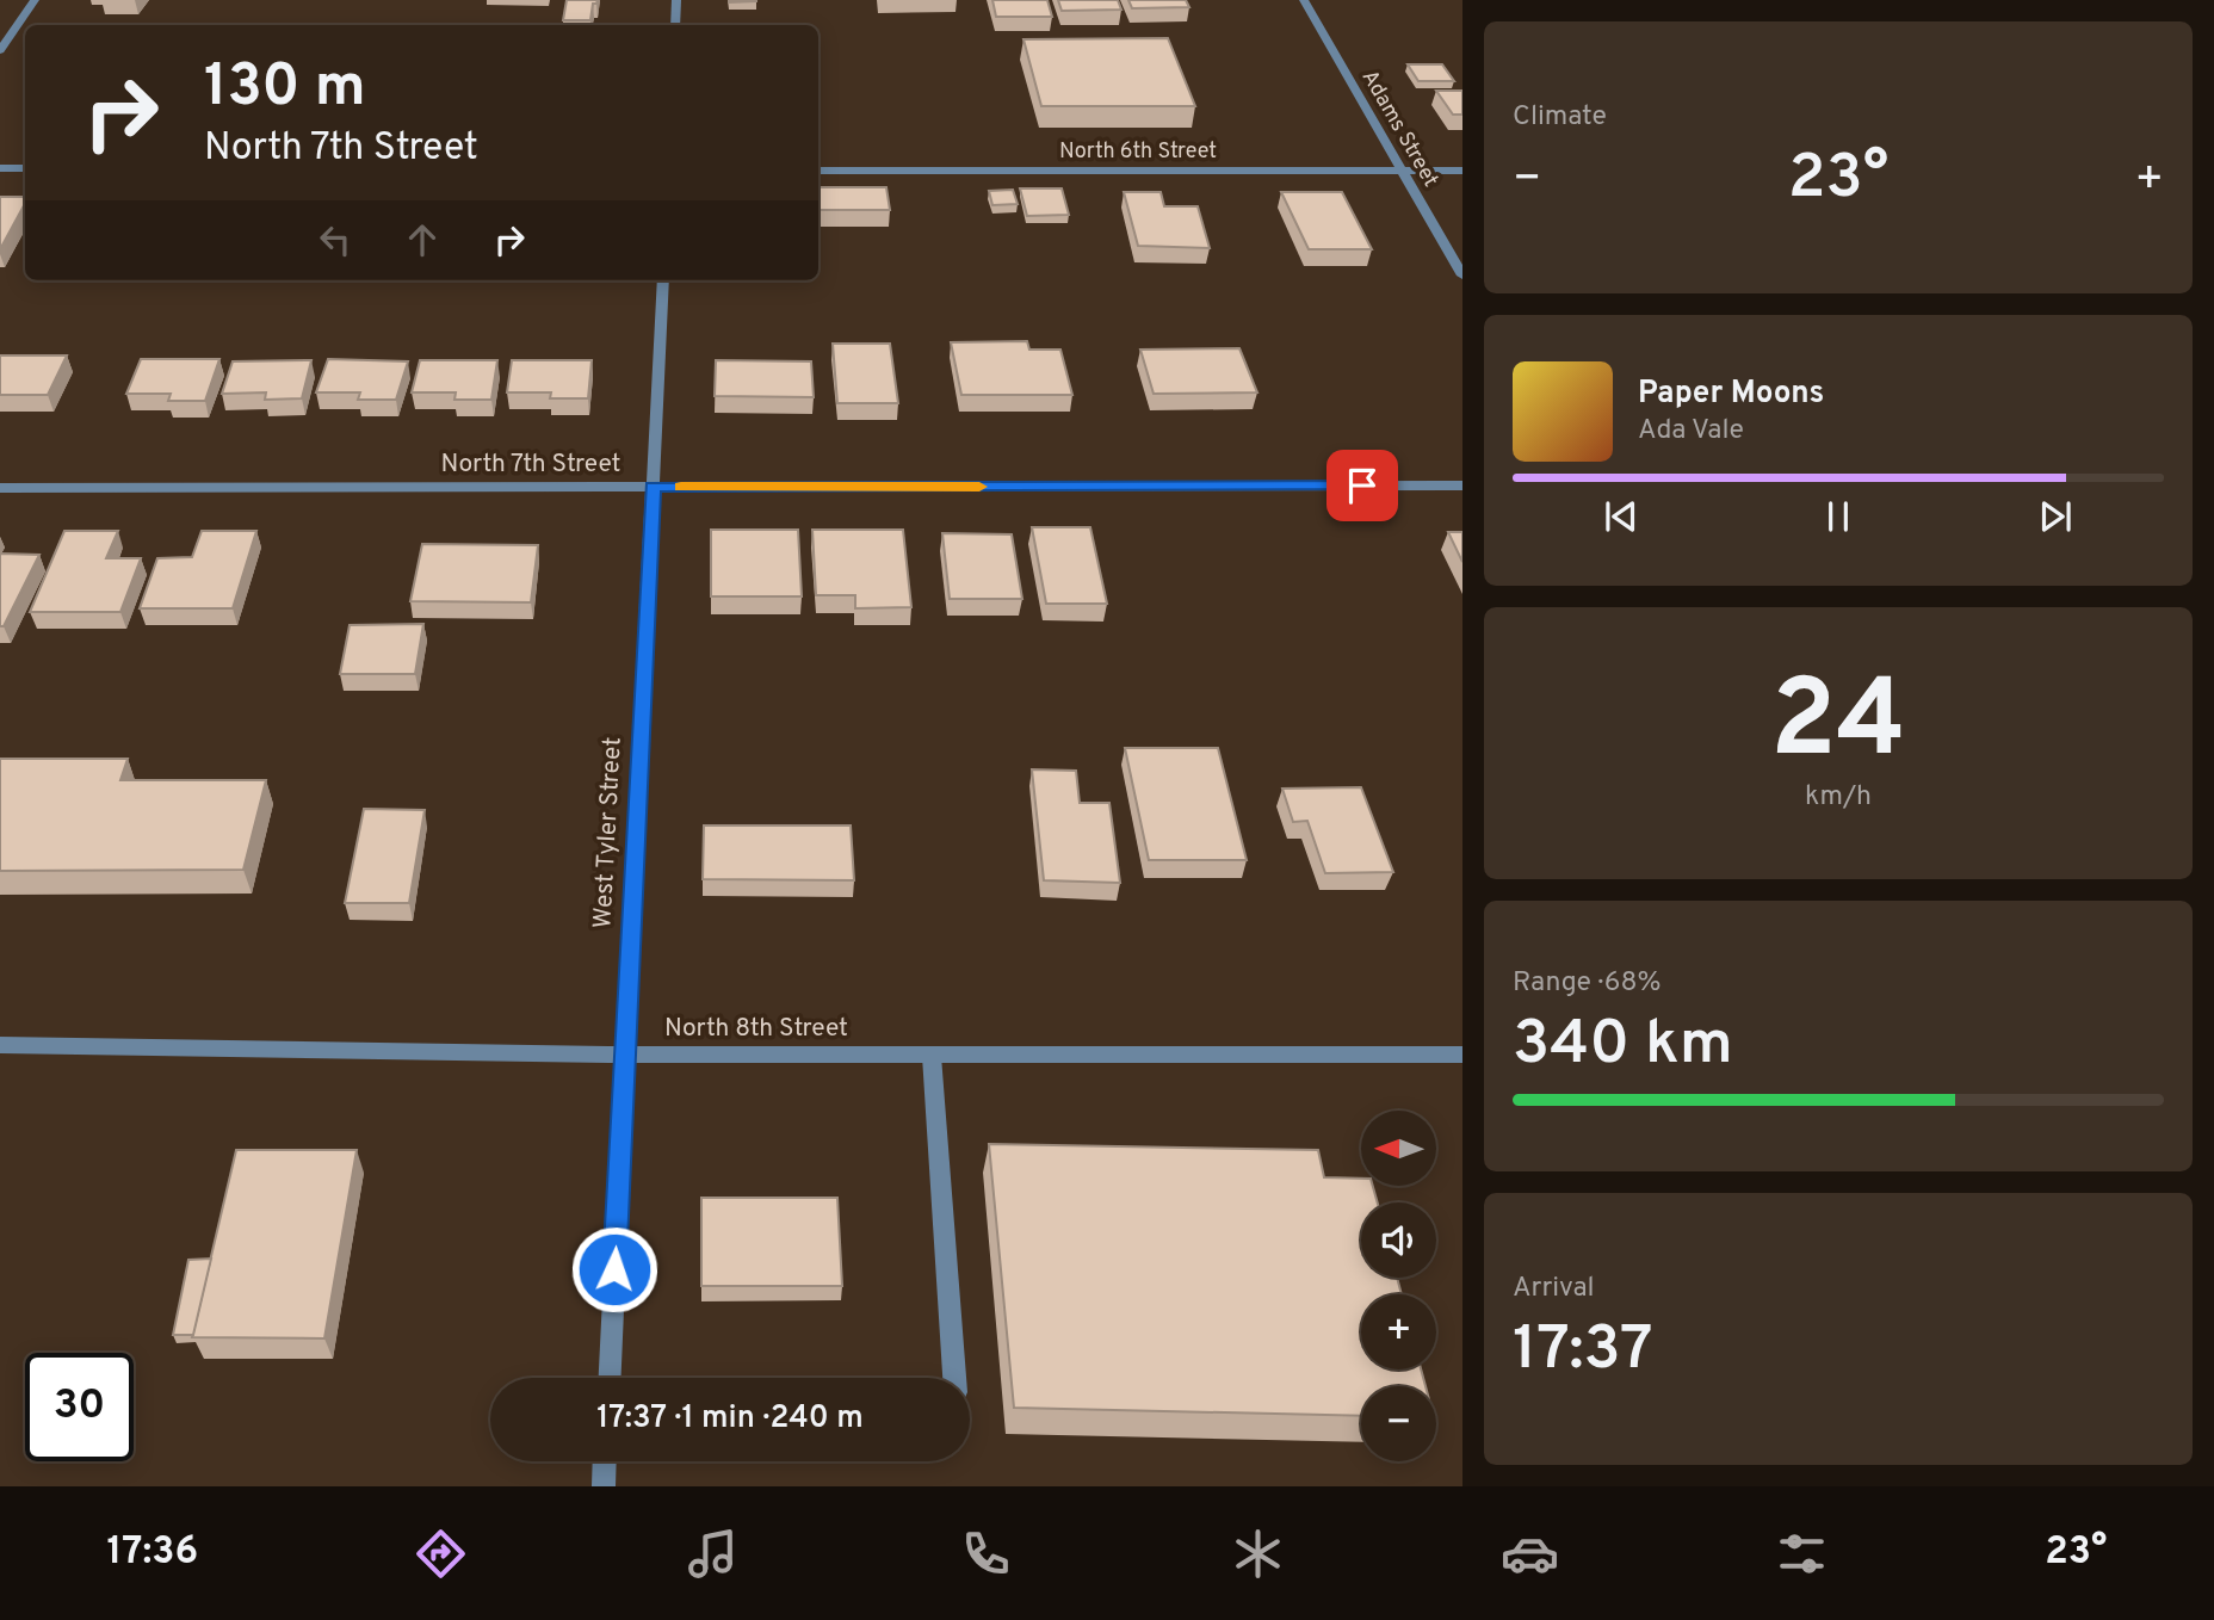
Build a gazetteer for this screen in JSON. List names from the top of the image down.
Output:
{
  "streets": {
    "street": [
      "Adams Street",
      "North 6th Street",
      "North 7th Street",
      "West Tyler Street",
      "North 8th Street"
    ]
  },
  "crossings": [
    ["Adams Street", "North 6th Street"],
    ["North 7th Street", "West Tyler Street"],
    ["West Tyler Street", "North 8th Street"]
  ],
  "north": "left",
  "page": {
    "tile": [
      "Climate",
      ["24", "km/h"],
      ["Range · 68%", "340 km"],
      ["Arrival", "17:37"]
    ],
    "turn": ["130 m", "North 7th Street"],
    "heat": ["−", "23°", "+"],
    "song": ["Paper Moons", "Ada Vale"],
    "map_buttons": ["+", "−"],
    "limit": "30",
    "trip": "17:37 · 1 min · 240 m",
    "tabs": ["17:36", "23°"]
  }
}
